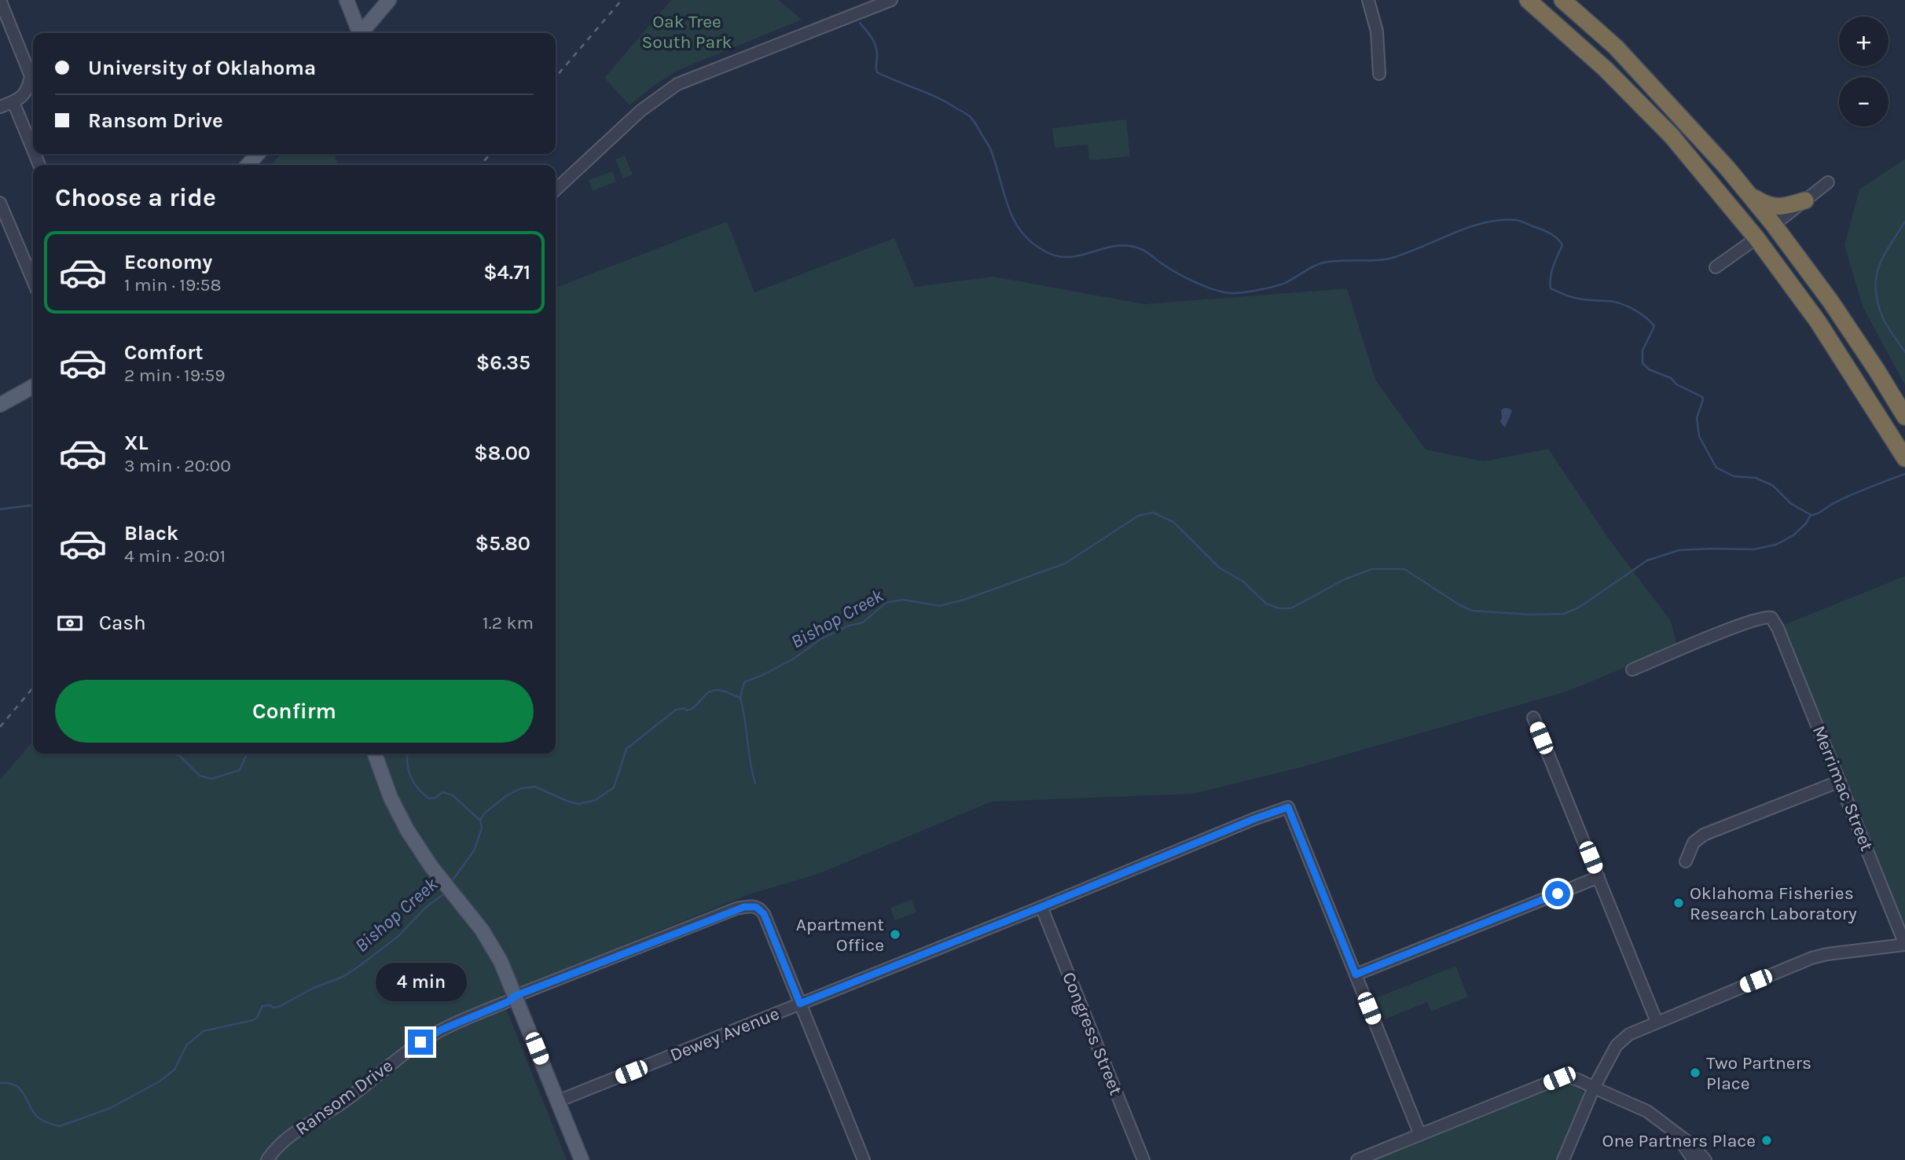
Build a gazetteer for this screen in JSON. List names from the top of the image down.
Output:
{
  "streets": {
    "street": [
      "Merrimac Street",
      "Congress Street",
      "Dewey Avenue",
      "Ransom Drive"
    ]
  },
  "crossings": [
    ["Congress Street", "Dewey Avenue"],
    ["Dewey Avenue", "Ransom Drive"]
  ],
  "water": ["Bishop Creek"],
  "parks": ["Oak Tree South Park"],
  "places": [
    "Oklahoma Fisheries Research Laboratory",
    "Apartment Office",
    "Two Partners Place",
    "One Partners Place"
  ],
  "page": {
    "map_buttons": ["+", "−"],
    "banner": ["University of Oklahoma", "Ransom Drive"],
    "heading": "Choose a ride",
    "list": [
      {
        "name": "Economy",
        "note": "1 min · 19:58",
        "value": "$4.71"
      },
      {
        "name": "Comfort",
        "note": "2 min · 19:59",
        "value": "$6.35"
      },
      {
        "name": "XL",
        "note": "3 min · 20:00",
        "value": "$8.00"
      },
      {
        "name": "Black",
        "note": "4 min · 20:01",
        "value": "$5.80"
      }
    ],
    "pay": ["Cash", "1.2 km"],
    "buttons": "Confirm",
    "bubble": "4 min"
  }
}
